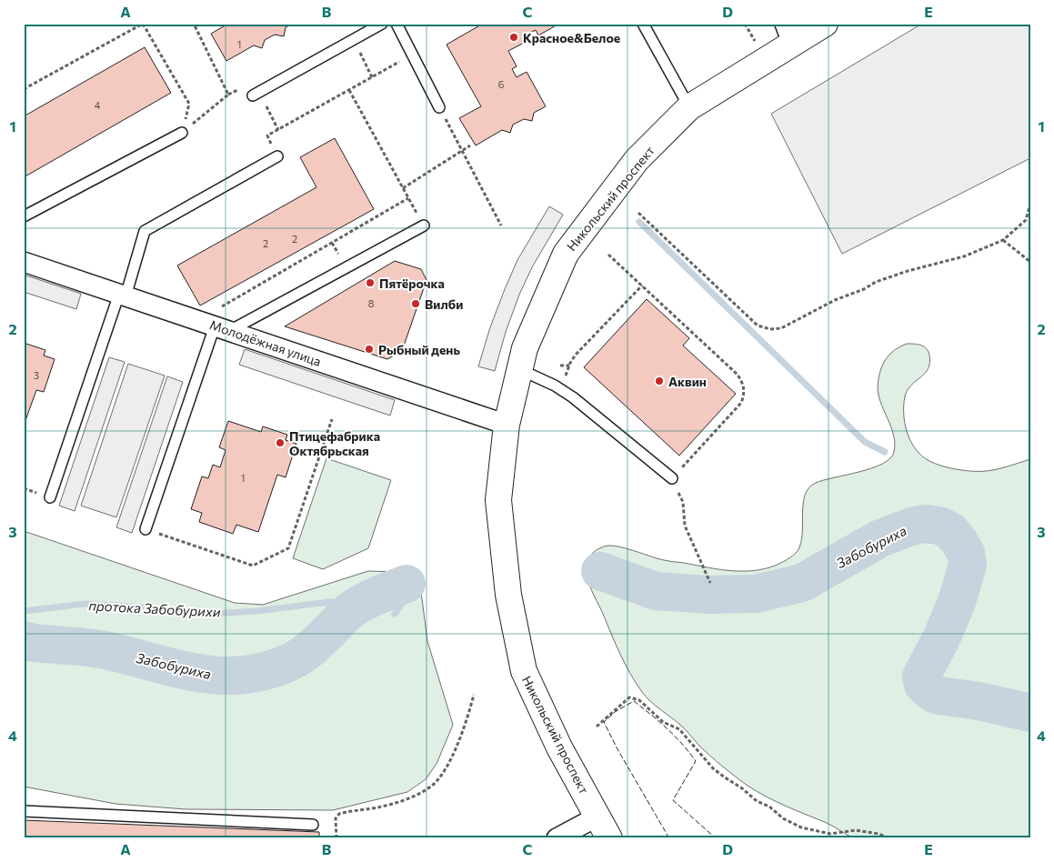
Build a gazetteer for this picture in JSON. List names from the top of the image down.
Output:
{
  "streets": {
    "main road": ["Никольский проспект"],
    "street": ["Молодёжная улица"]
  },
  "crossings": [
    ["Никольский проспект", "Молодёжная улица"]
  ],
  "water": ["Забобуриха", "протока Забобурихи"],
  "places": [
    "Красное&Белое",
    "Пятёрочка",
    "Вилби",
    "Рыбный день",
    "Аквин",
    "Птицефабрика Октябрьская"
  ],
  "house_numbers": [
    "1",
    "6",
    "4",
    "2",
    "2",
    "8",
    "3",
    "1"
  ],
  "grid": {
    "columns": [
      "A",
      "B",
      "C",
      "D",
      "E"
    ],
    "rows": [
      "1",
      "2",
      "3",
      "4"
    ]
  }
}
